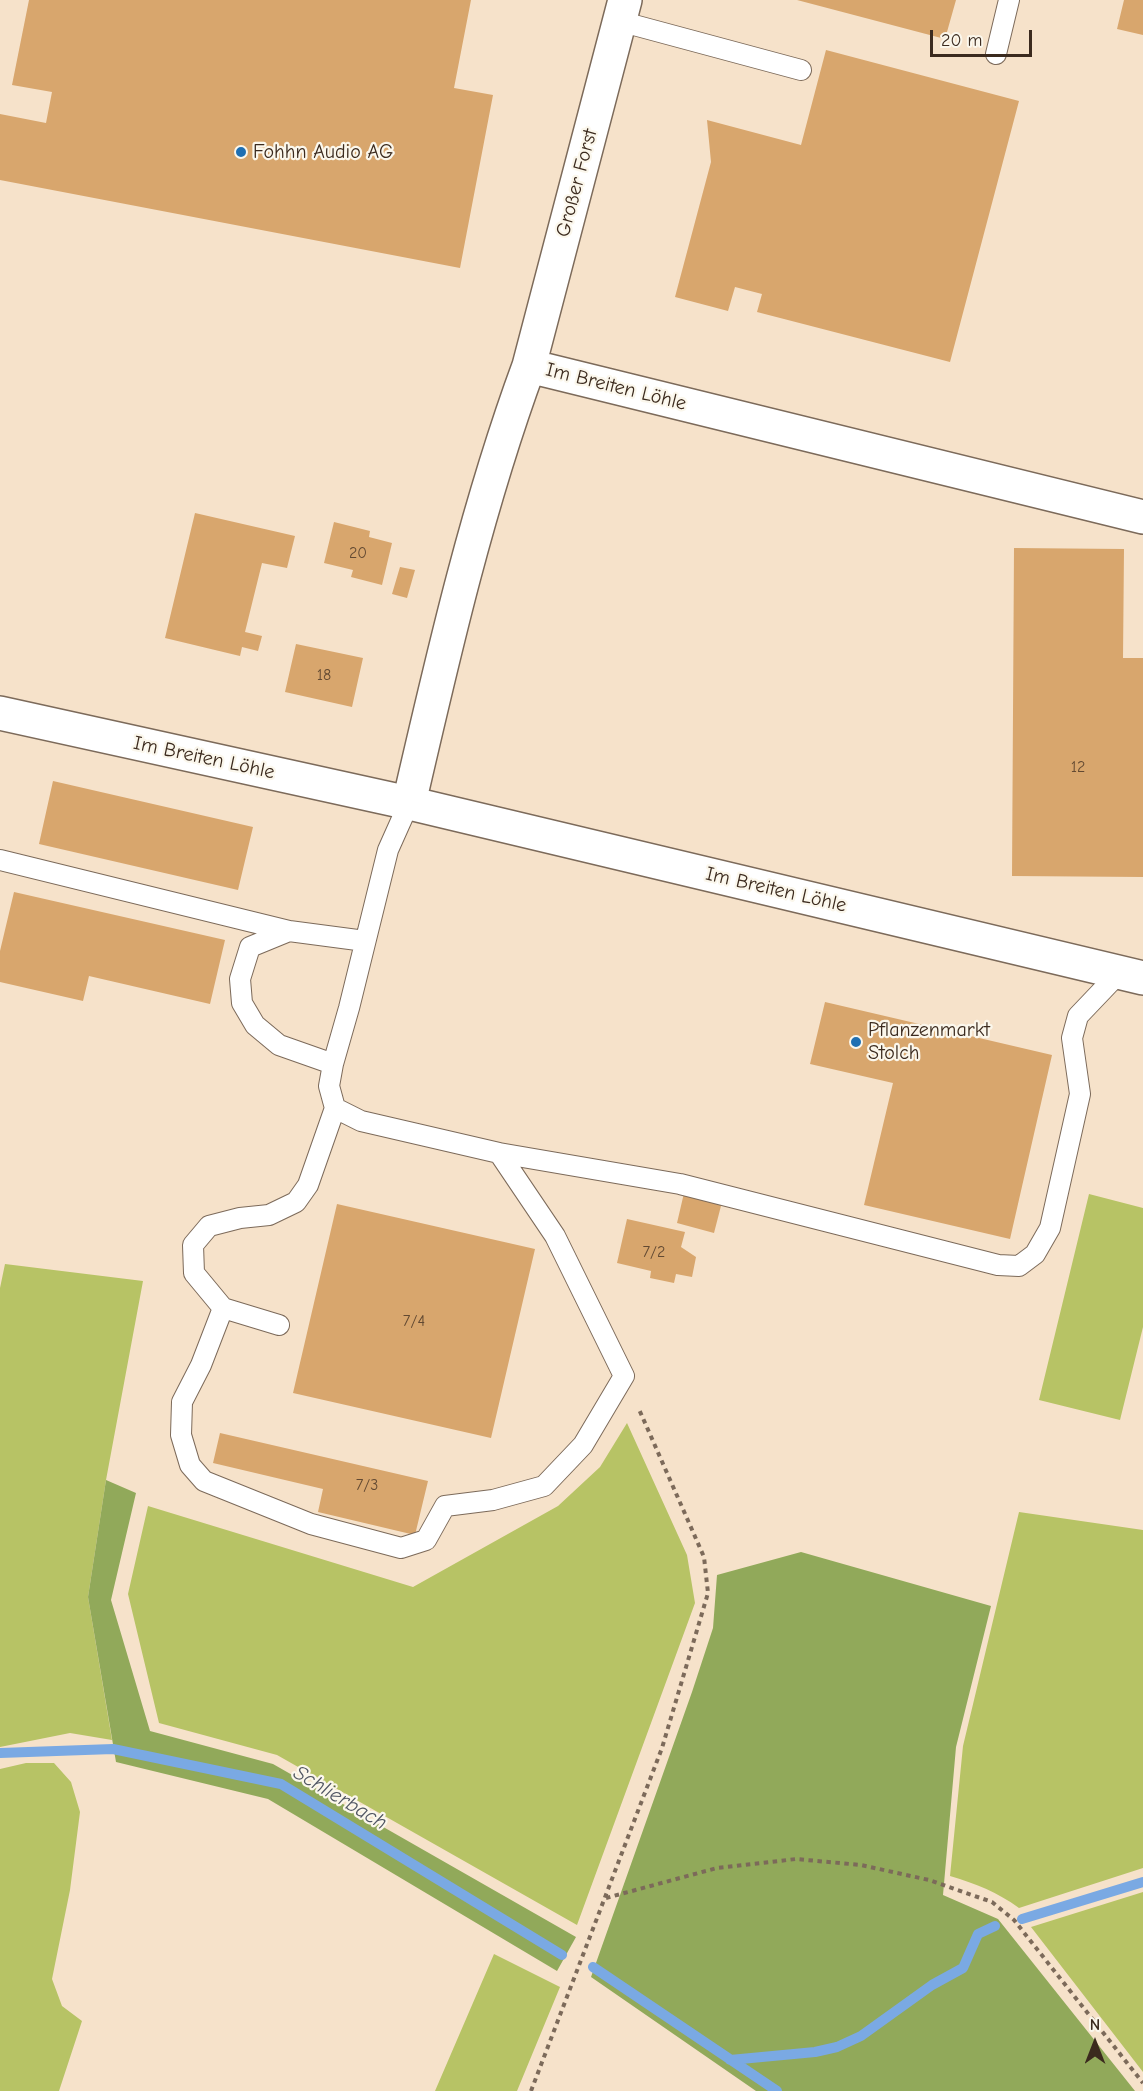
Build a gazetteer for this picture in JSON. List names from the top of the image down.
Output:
{
  "streets": {
    "street": ["Großer Forst", "Im Breiten Löhle"]
  },
  "crossings": [
    ["Großer Forst", "Im Breiten Löhle"]
  ],
  "water": ["Schlierbach"],
  "places": ["Fohhn Audio AG", "Pflanzenmarkt Stolch"],
  "house_numbers": [
    "20",
    "18",
    "12",
    "7/2",
    "7/4",
    "7/3"
  ],
  "scale_bar": "20 m",
  "north": "top"
}
